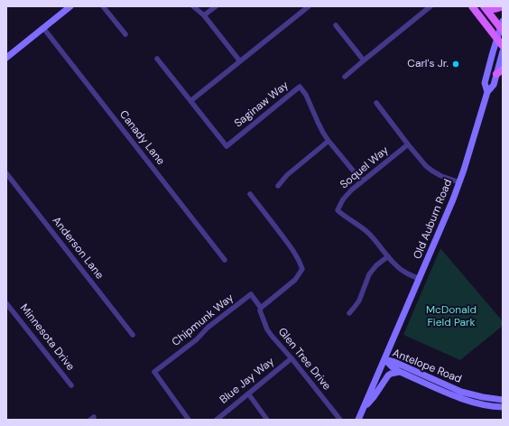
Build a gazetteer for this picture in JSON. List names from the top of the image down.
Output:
{
  "streets": {
    "main road": ["Old Auburn Road", "Antelope Road"],
    "street": [
      "Saginaw Way",
      "Canady Lane",
      "Soquel Way",
      "Anderson Lane",
      "Chipmunk Way",
      "Minnesota Drive",
      "Glen Tree Drive",
      "Blue Jay Way"
    ]
  },
  "crossings": [
    ["Saginaw Way", "Soquel Way"],
    ["Soquel Way", "Old Auburn Road"],
    ["Old Auburn Road", "Antelope Road"],
    ["Chipmunk Way", "Glen Tree Drive"],
    ["Glen Tree Drive", "Blue Jay Way"]
  ],
  "parks": ["McDonald Field Park"],
  "places": ["Carl's Jr."]
}
